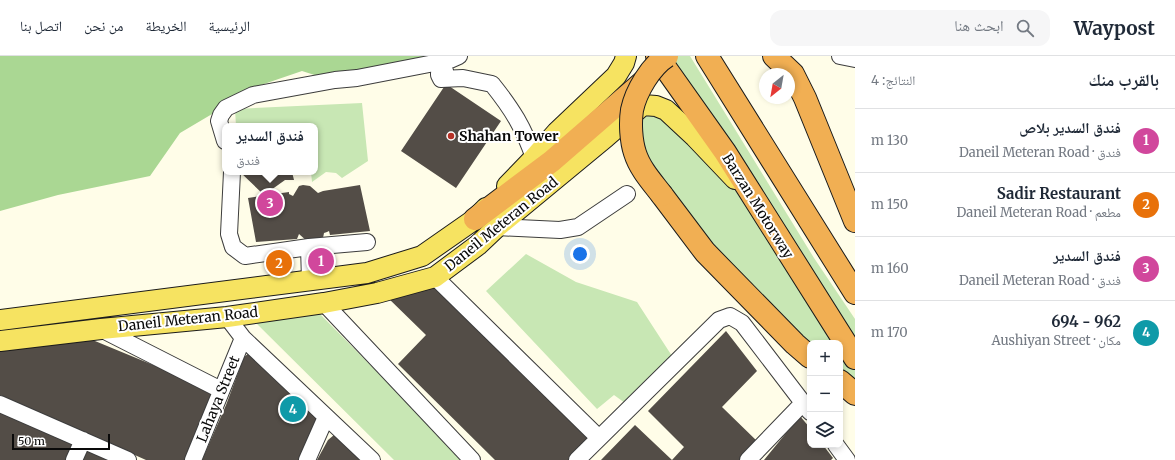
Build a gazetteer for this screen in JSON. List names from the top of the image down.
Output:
{
  "streets": {
    "highway": ["Barzan Motorway"],
    "main road": ["Daneil Meteran Road"],
    "street": ["Lahaya Street"]
  },
  "places": ["Shahan Tower"],
  "scale_bar": "50 m",
  "north": "bottom left",
  "page": {
    "header": "Waypost",
    "search": "ابحث هنا",
    "nav": [
      "الرئيسية",
      "الخريطة",
      "من نحن",
      "اتصل بنا"
    ],
    "heading": ["بالقرب منك", "النتائج: 4"],
    "list": [
      {
        "mark": "1",
        "name": "فندق السدير بلاص",
        "note": "فندق · Daneil Meteran Road",
        "value": "130 m"
      },
      {
        "mark": "2",
        "name": "Sadir Restaurant",
        "note": "مطعم · Daneil Meteran Road",
        "value": "150 m"
      },
      {
        "mark": "3",
        "name": "فندق السدير",
        "note": "فندق · Daneil Meteran Road",
        "value": "160 m"
      },
      {
        "mark": "4",
        "name": "962 - 694",
        "note": "مكان · Aushiyan Street",
        "value": "170 m"
      }
    ],
    "popup": ["فندق السدير", "فندق"],
    "pins": [
      "3",
      "1",
      "2",
      "4"
    ],
    "map_buttons": ["+", "−"],
    "scale": "50 m"
  }
}
